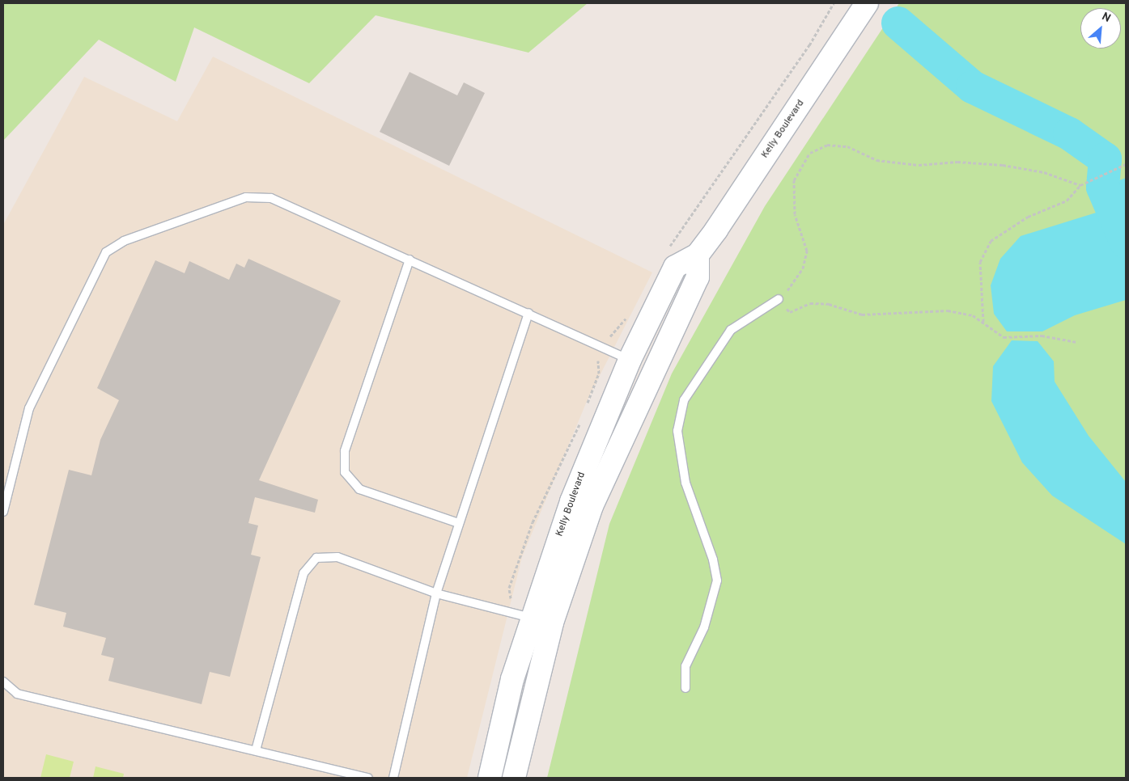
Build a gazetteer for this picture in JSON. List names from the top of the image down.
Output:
{
  "streets": {
    "street": ["Kelly Boulevard"]
  },
  "north": "top right"
}
